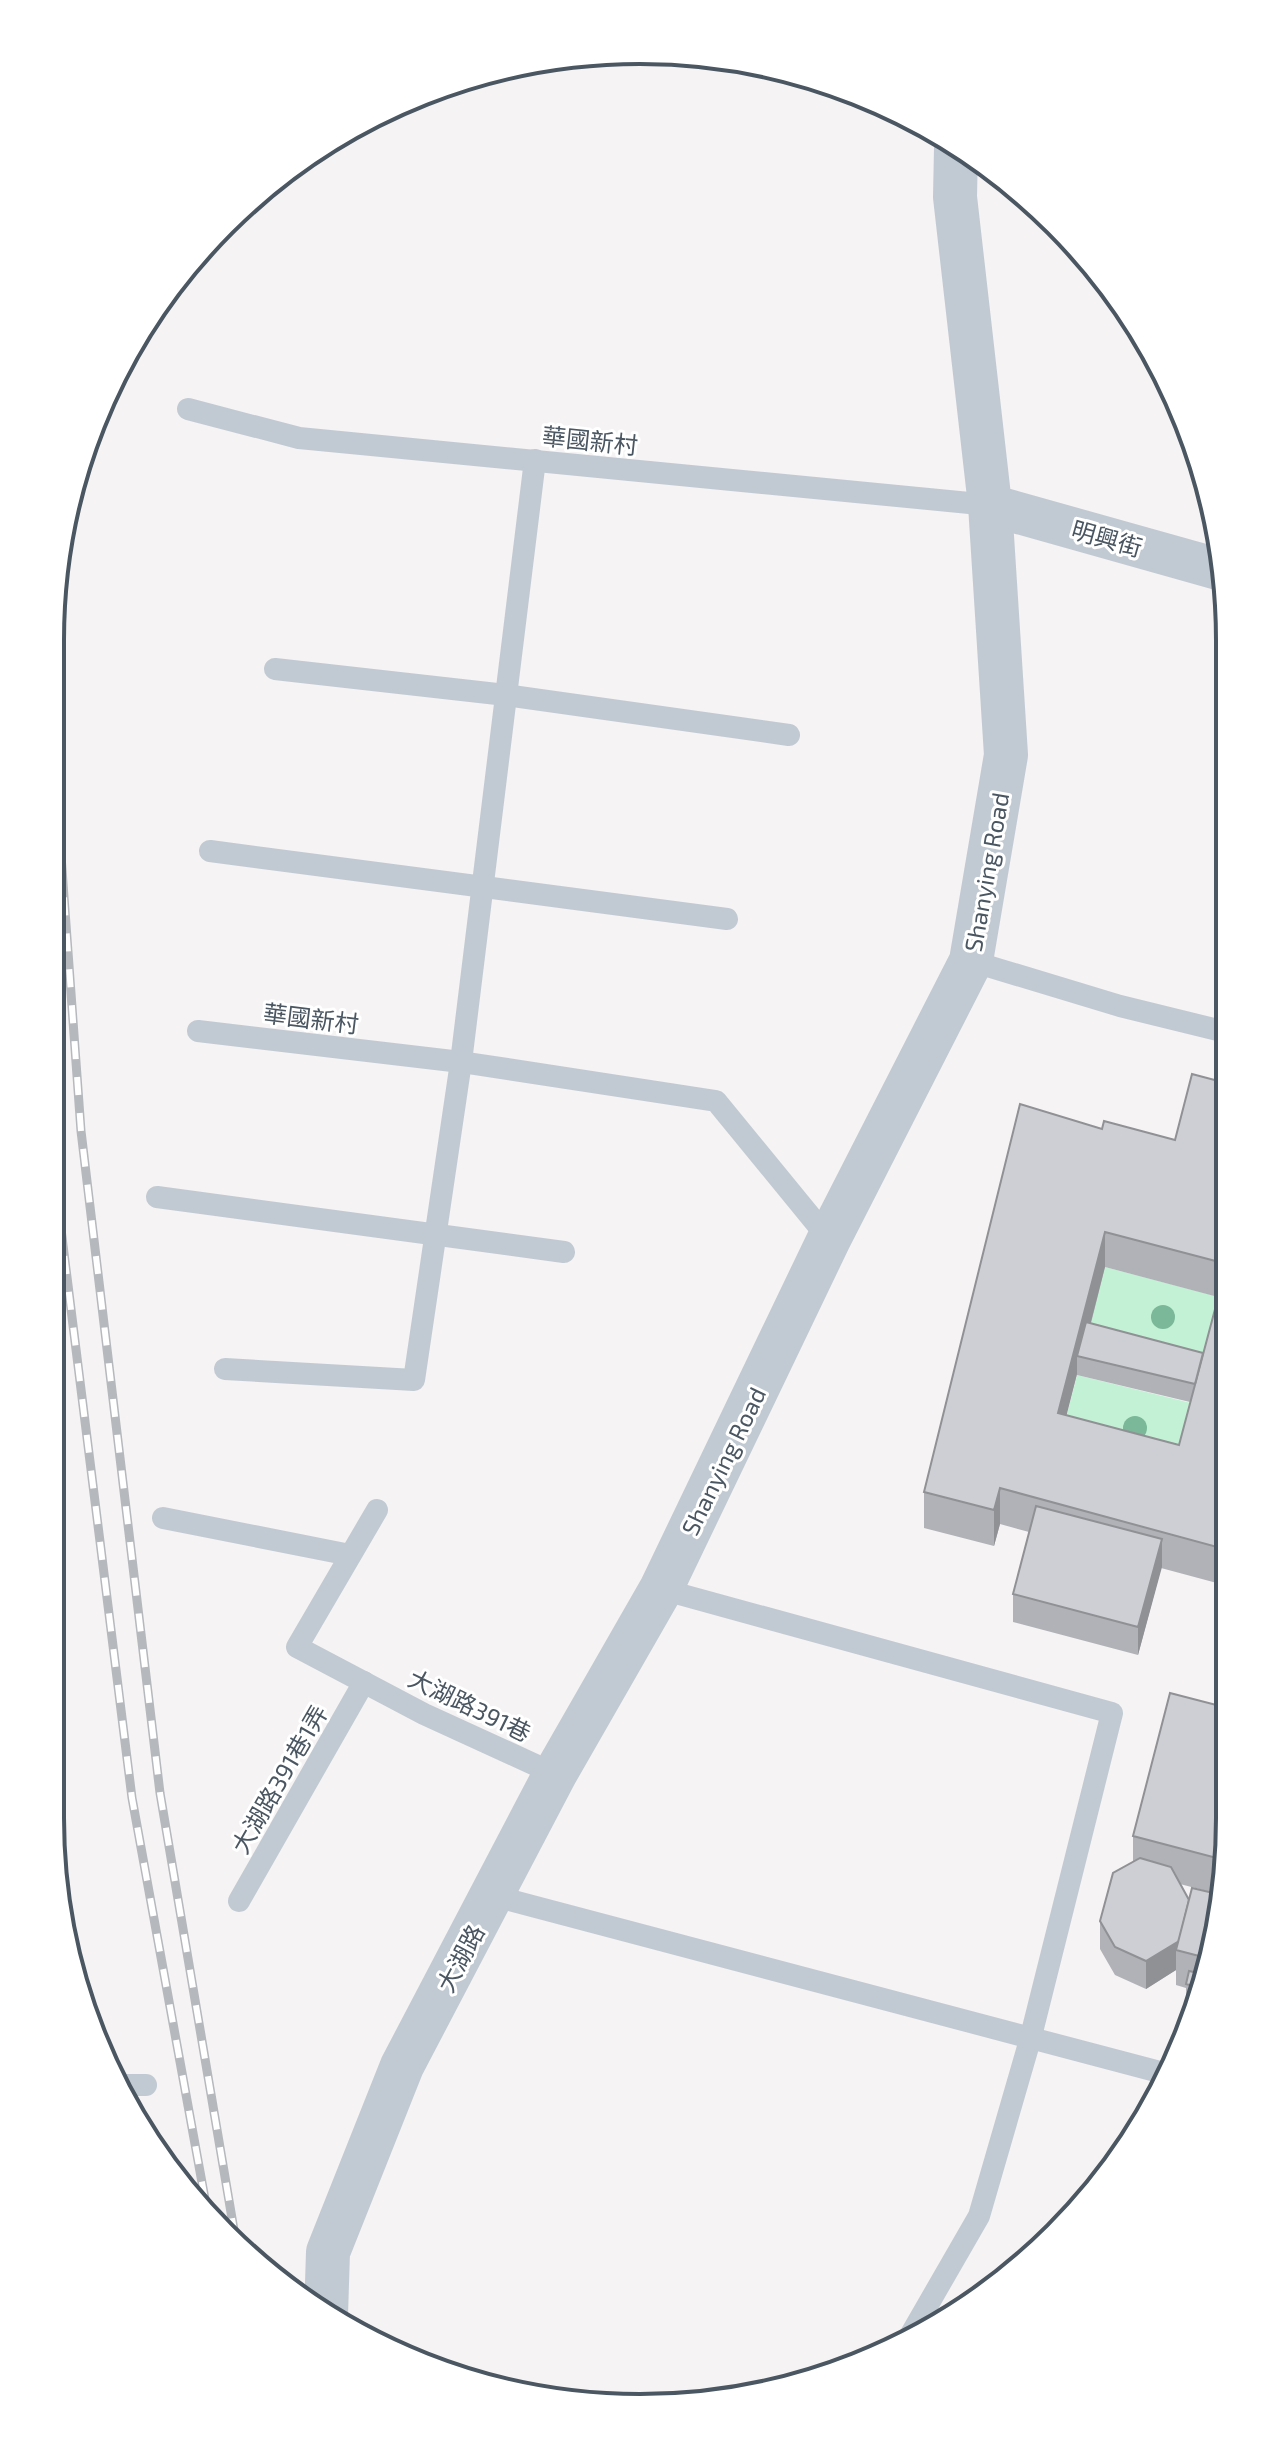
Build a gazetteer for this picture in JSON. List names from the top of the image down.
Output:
{
  "streets": {
    "street": ["明興街", "Shanying Road", "大湖路"],
    "lane": ["華國新村", "大湖路391巷", "大湖路391巷1弄"]
  },
  "crossings": [
    ["華國新村", "明興街"],
    ["華國新村", "Shanying Road"],
    ["明興街", "Shanying Road"],
    ["Shanying Road", "大湖路"],
    ["大湖路391巷", "大湖路391巷1弄"],
    ["大湖路391巷", "大湖路"]
  ]
}
